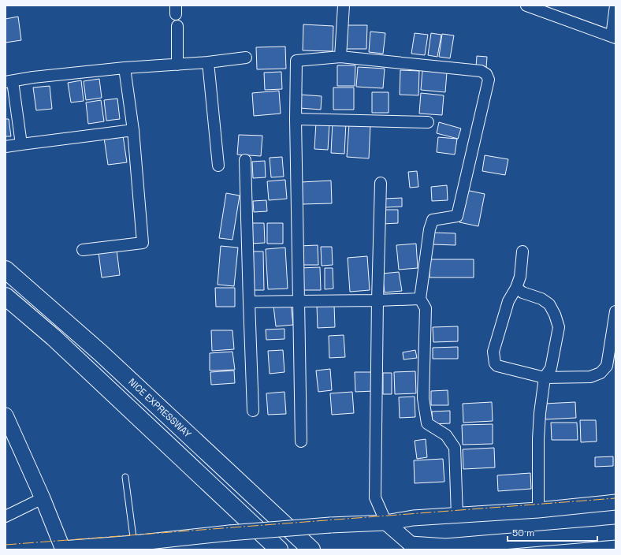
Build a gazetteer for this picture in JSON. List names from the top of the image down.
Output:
{
  "streets": {
    "highway": ["NICE EXPRESSWAY"]
  },
  "scale_bar": "50 m"
}
